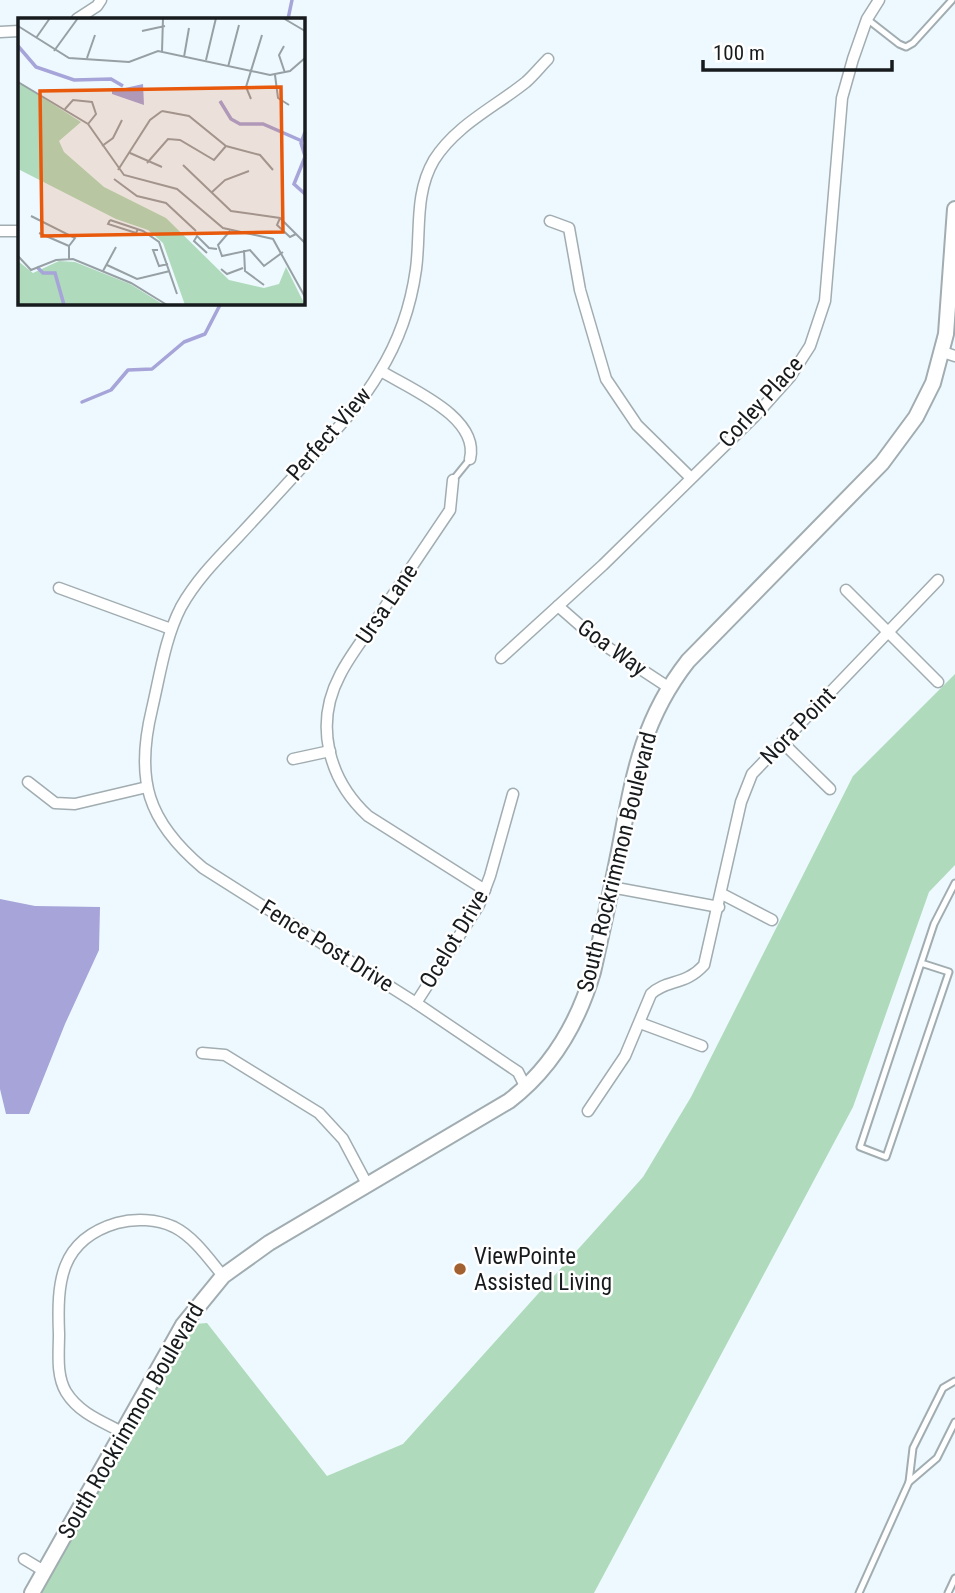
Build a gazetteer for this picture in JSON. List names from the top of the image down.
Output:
{
  "streets": {
    "main road": ["South Rockrimmon Boulevard"],
    "street": [
      "Corley Place",
      "Perfect View",
      "Ursa Lane",
      "Goa Way",
      "Nora Point",
      "Ocelot Drive",
      "Fence Post Drive"
    ]
  },
  "crossings": [
    ["Corley Place", "Goa Way"],
    ["Perfect View", "Fence Post Drive"],
    ["Ursa Lane", "Ocelot Drive"],
    ["Goa Way", "South Rockrimmon Boulevard"],
    ["South Rockrimmon Boulevard", "Fence Post Drive"],
    ["Ocelot Drive", "Fence Post Drive"]
  ],
  "places": ["ViewPointe Assisted Living"],
  "scale_bar": "100 m"
}
